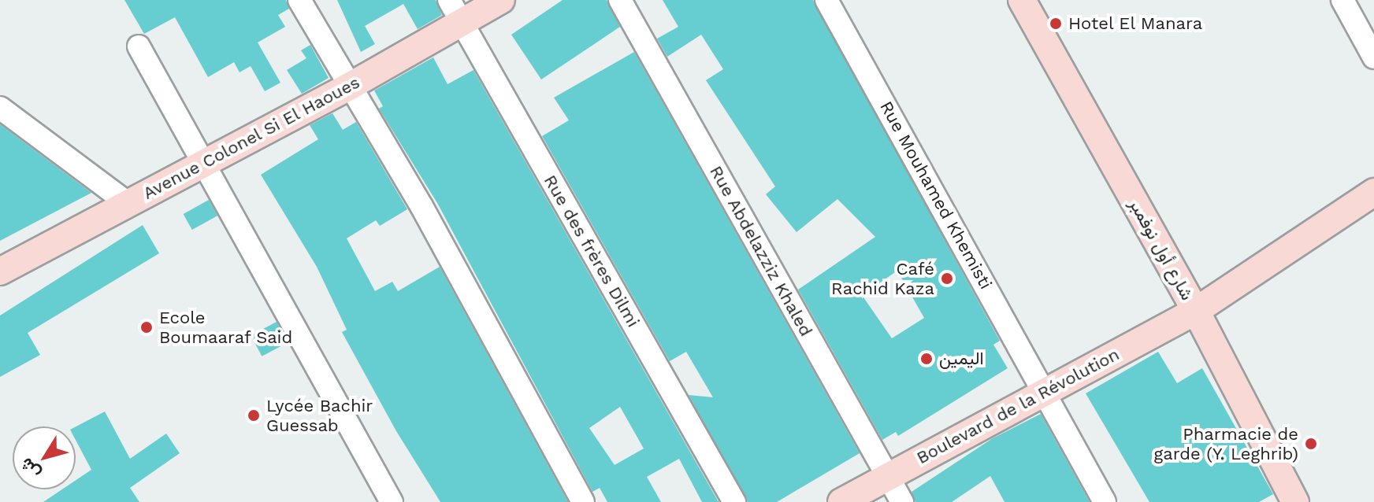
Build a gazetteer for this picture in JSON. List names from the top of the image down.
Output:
{
  "streets": {
    "main road": ["Avenue Colonel Si El Haoues", "شارع أول نوفمبر", "Boulevard de la Révolution"],
    "street": ["Rue Mouhamed Khemisti", "Rue des frères Dilmi", "Rue Abdelazziz Khaled"]
  },
  "crossings": [
    ["Avenue Colonel Si El Haoues", "Rue des frères Dilmi"],
    ["Rue Mouhamed Khemisti", "Boulevard de la Révolution"],
    ["شارع أول نوفمبر", "Boulevard de la Révolution"],
    ["Rue Abdelazziz Khaled", "Boulevard de la Révolution"]
  ],
  "places": [
    "Hotel El Manara",
    "Café Rachid Kaza",
    "Ecole Boumaaraf Said",
    "اليمين",
    "Lycée Bachir Guessab",
    "Pharmacie de garde (Y. Leghrib)"
  ],
  "north": "bottom left"
}
